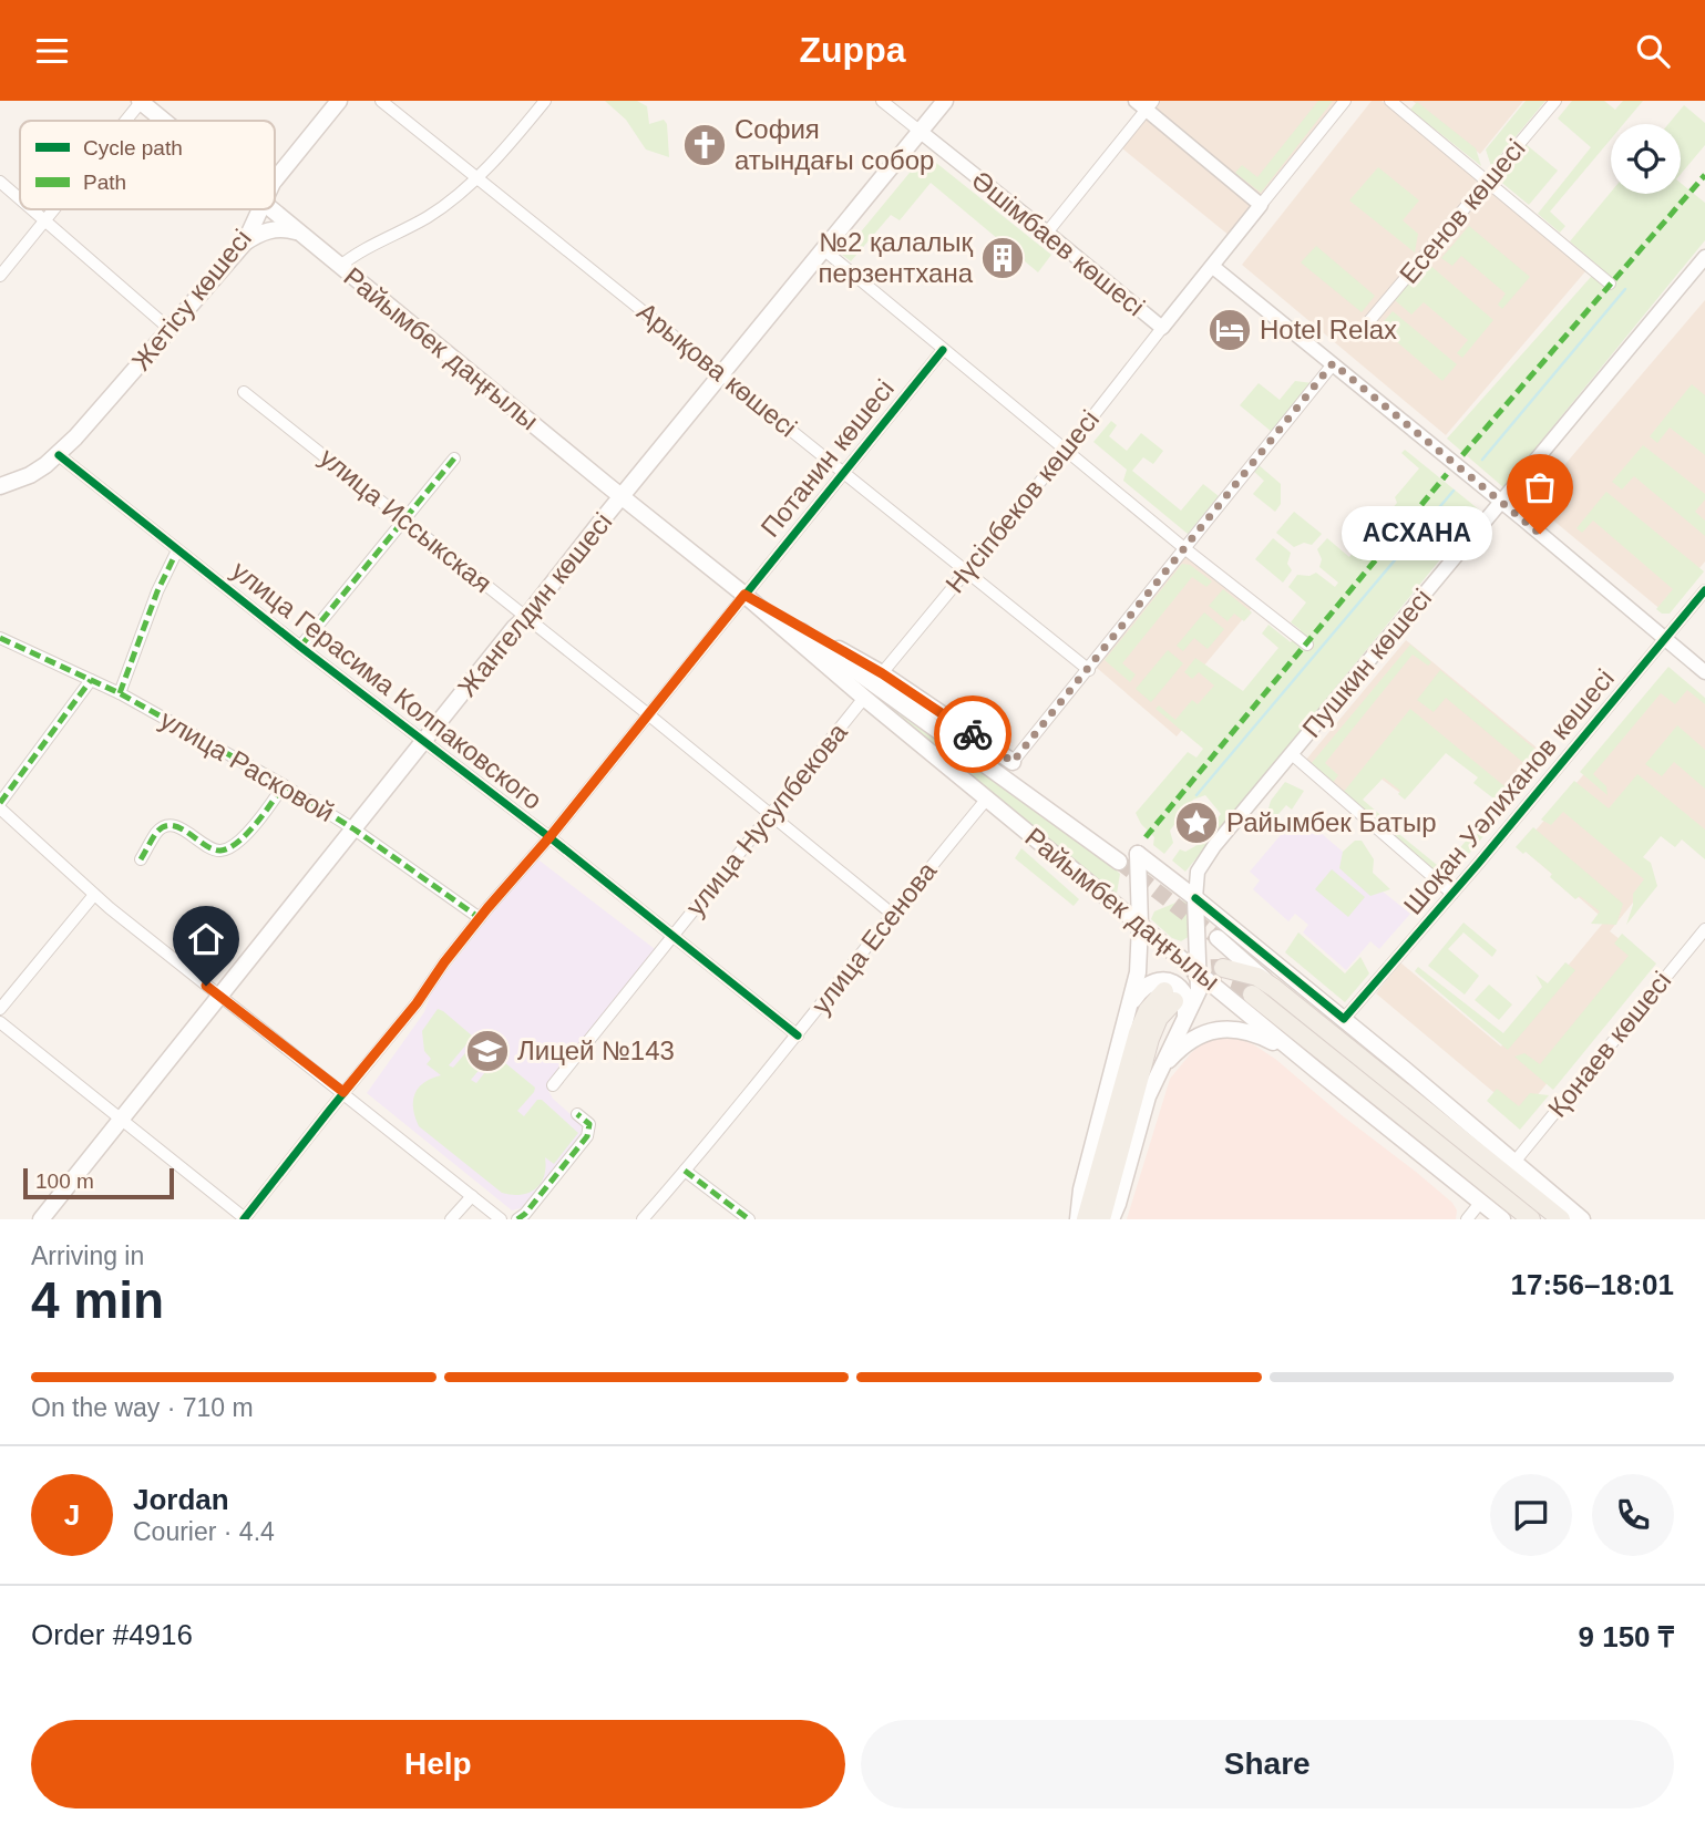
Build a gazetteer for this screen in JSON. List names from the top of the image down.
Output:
{
  "streets": {
    "main road": ["Жетісу көшесі", "Райымбек даңғылы", "Жангелдин көшесі"],
    "street": [
      "Есенов көшесі",
      "Әшімбаев көшесі",
      "Арықова көшесі",
      "Потанин көшесі",
      "Нүсіпбеков көшесі",
      "улица Иссыкская",
      "Пушкин көшесі",
      "улица Герасима Колпаковского",
      "улица Расковой",
      "Шоқан Уәлиханов көшесі",
      "улица Нусупбекова",
      "улица Есенова",
      "Қонаев көшесі"
    ]
  },
  "crossings": [
    ["Әшімбаев көшесі", "Нүсіпбеков көшесі"],
    ["Әшімбаев көшесі", "Жангелдин көшесі"],
    ["Жетісу көшесі", "улица Герасима Колпаковского"],
    ["Райымбек даңғылы", "Потанин көшесі"],
    ["Райымбек даңғылы", "Нүсіпбеков көшесі"],
    ["Райымбек даңғылы", "Жангелдин көшесі"],
    ["Райымбек даңғылы", "Пушкин көшесі"],
    ["Райымбек даңғылы", "Шоқан Уәлиханов көшесі"],
    ["Райымбек даңғылы", "улица Нусупбекова"],
    ["Райымбек даңғылы", "улица Есенова"],
    ["Райымбек даңғылы", "Қонаев көшесі"],
    ["Арықова көшесі", "Потанин көшесі"],
    ["Арықова көшесі", "Нүсіпбеков көшесі"],
    ["Арықова көшесі", "Жангелдин көшесі"],
    ["Потанин көшесі", "улица Иссыкская"],
    ["Потанин көшесі", "улица Герасима Колпаковского"],
    ["Потанин көшесі", "улица Расковой"],
    ["улица Иссыкская", "Жангелдин көшесі"],
    ["улица Иссыкская", "улица Нусупбекова"],
    ["улица Иссыкская", "улица Есенова"],
    ["Жангелдин көшесі", "улица Герасима Колпаковского"],
    ["Жангелдин көшесі", "улица Расковой"],
    ["улица Герасима Колпаковского", "улица Нусупбекова"],
    ["улица Герасима Колпаковского", "улица Есенова"]
  ],
  "places": {
    "church": ["София атындағы собор"],
    "building": ["№2 қалалық перзентхана"],
    "hotel": ["Hotel Relax"],
    "other": ["ACXAHA"],
    "place": ["Райымбек Батыр"],
    "school or university": ["Лицей №143"]
  },
  "legend": ["Cycle path", "Path"],
  "scale_bar": "100 m",
  "page": {
    "header": "Zuppa",
    "bubble": "ACXAHA",
    "scale": "100 m",
    "heading": ["4 min", "Arriving in", "17:56–18:01"],
    "panel": [
      "Jordan",
      "Courier · 4.4",
      "Order #4916",
      "9 150 ₸"
    ],
    "bar": "On the way · 710 m",
    "round": "J",
    "buttons": ["Help", "Share"]
  }
}
